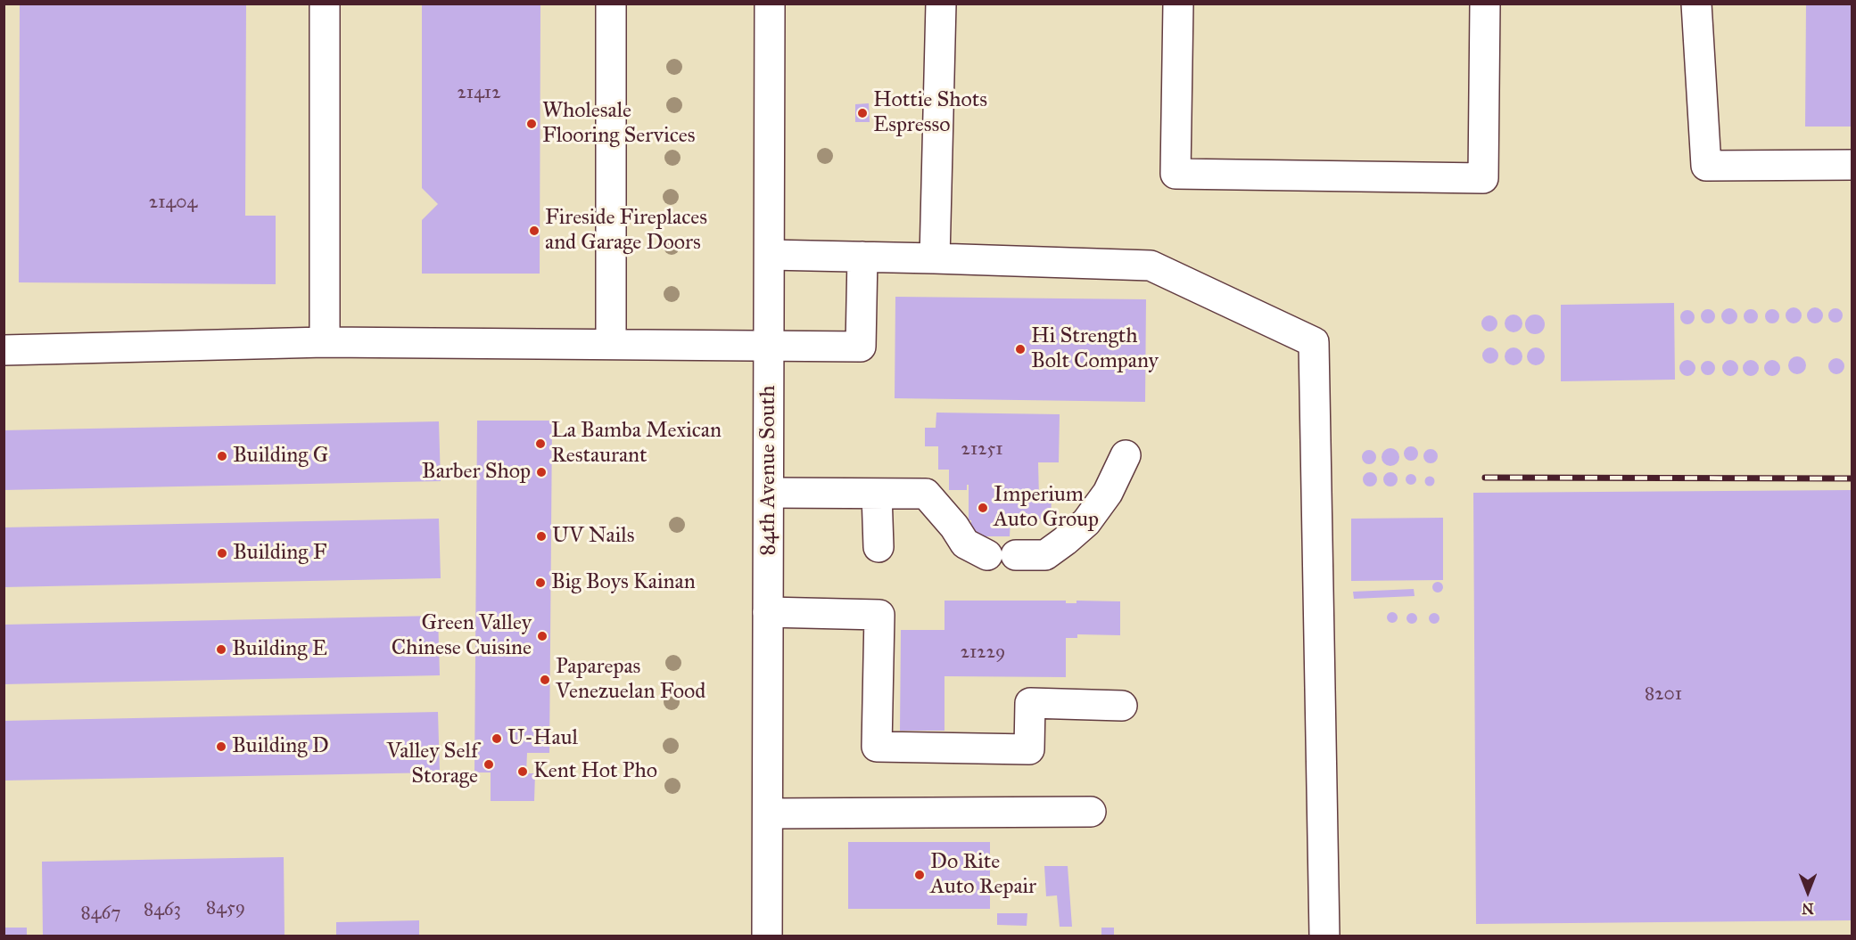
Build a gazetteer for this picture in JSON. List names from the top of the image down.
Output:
{
  "streets": {
    "main road": ["84th Avenue South"]
  },
  "places": [
    "Hottie Shots Espresso",
    "Wholesale Flooring Services",
    "Fireside Fireplaces and Garage Doors",
    "Hi Strength Bolt Company",
    "La Bamba Mexican Restaurant",
    "Building G",
    "Barber Shop",
    "Imperium Auto Group",
    "UV Nails",
    "Building F",
    "Big Boys Kainan",
    "Green Valley Chinese Cuisine",
    "Building E",
    "Paparepas Venezuelan Food",
    "U-Haul",
    "Building D",
    "Valley Self Storage",
    "Kent Hot Pho",
    "Do Rite Auto Repair"
  ],
  "house_numbers": [
    "21412",
    "21404",
    "21251",
    "21229",
    "8201",
    "8459",
    "8463",
    "8467"
  ],
  "north": "bottom"
}
